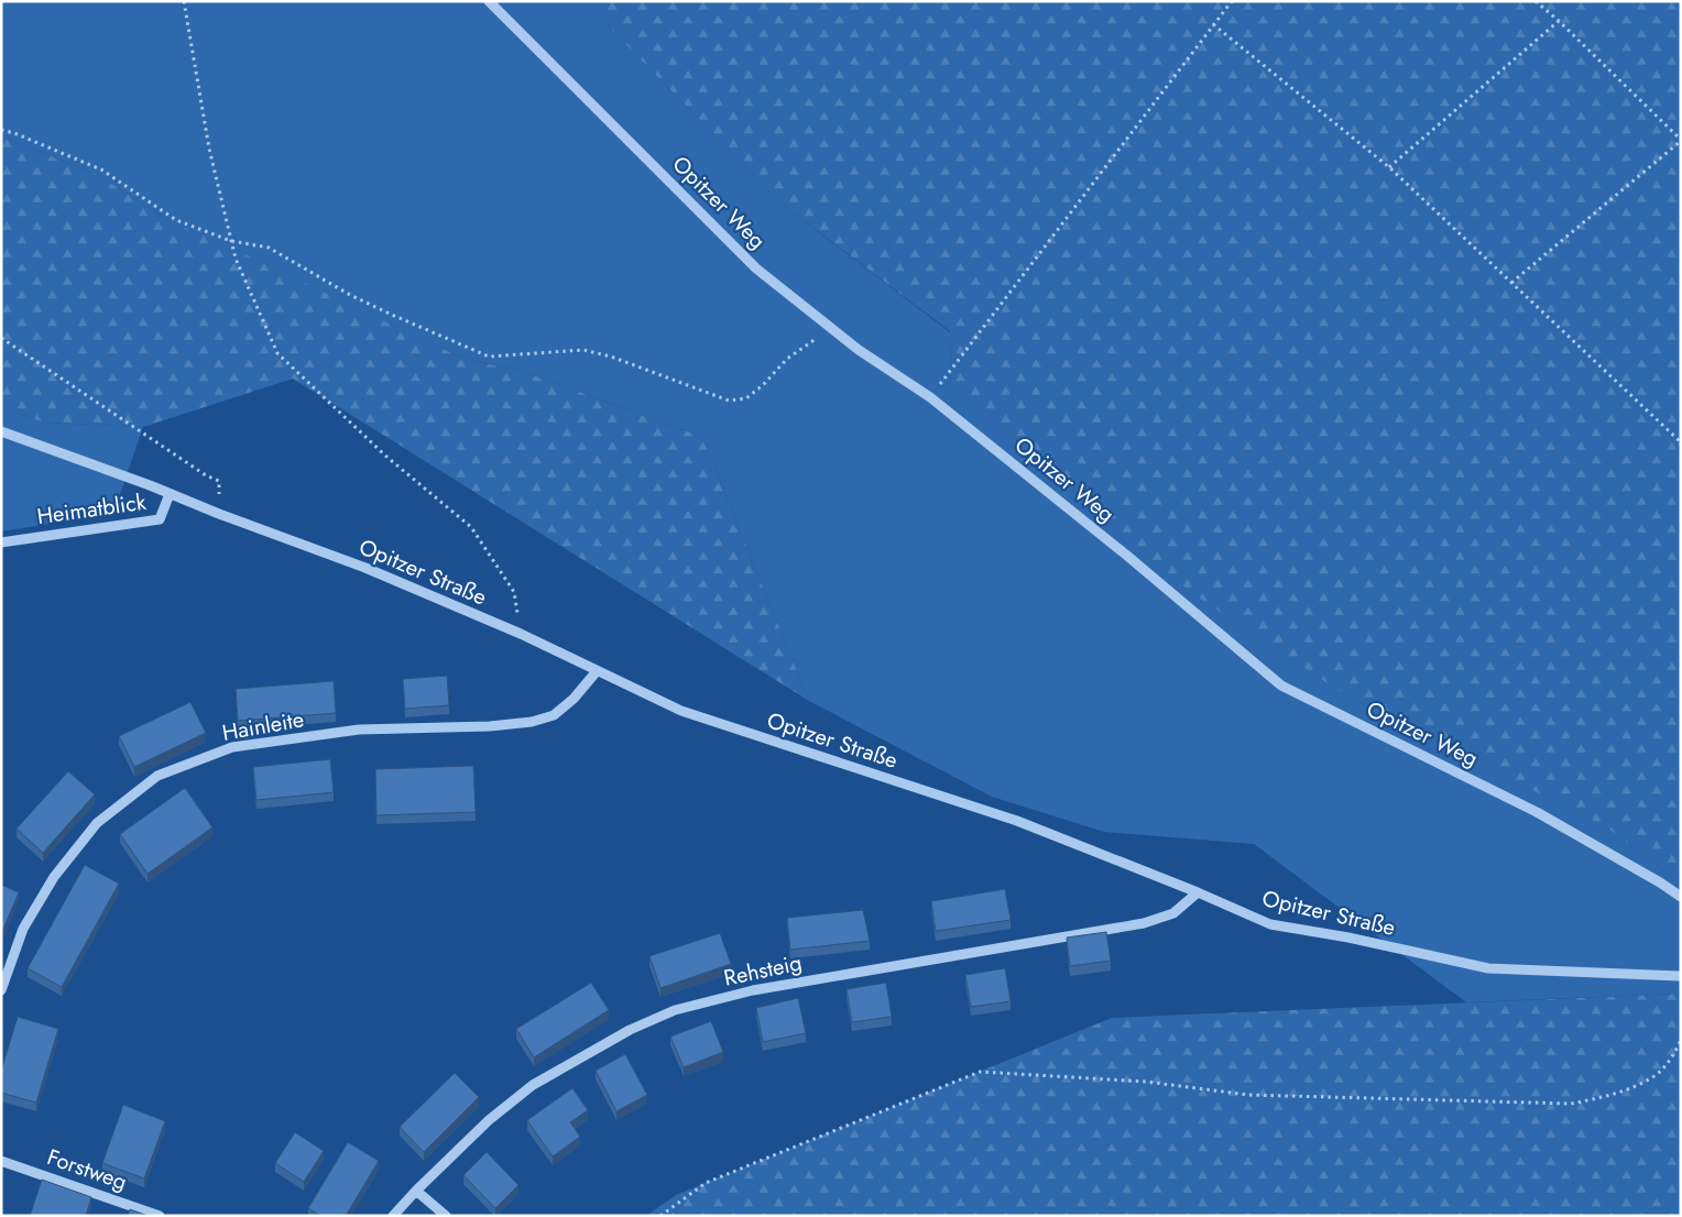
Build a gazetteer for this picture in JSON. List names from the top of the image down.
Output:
{
  "streets": {
    "street": [
      "Opitzer Weg",
      "Heimatblick",
      "Opitzer Straße",
      "Hainleite",
      "Rehsteig",
      "Forstweg"
    ]
  },
  "crossings": [
    ["Heimatblick", "Opitzer Straße"],
    ["Opitzer Straße", "Hainleite"],
    ["Opitzer Straße", "Rehsteig"]
  ]
}
